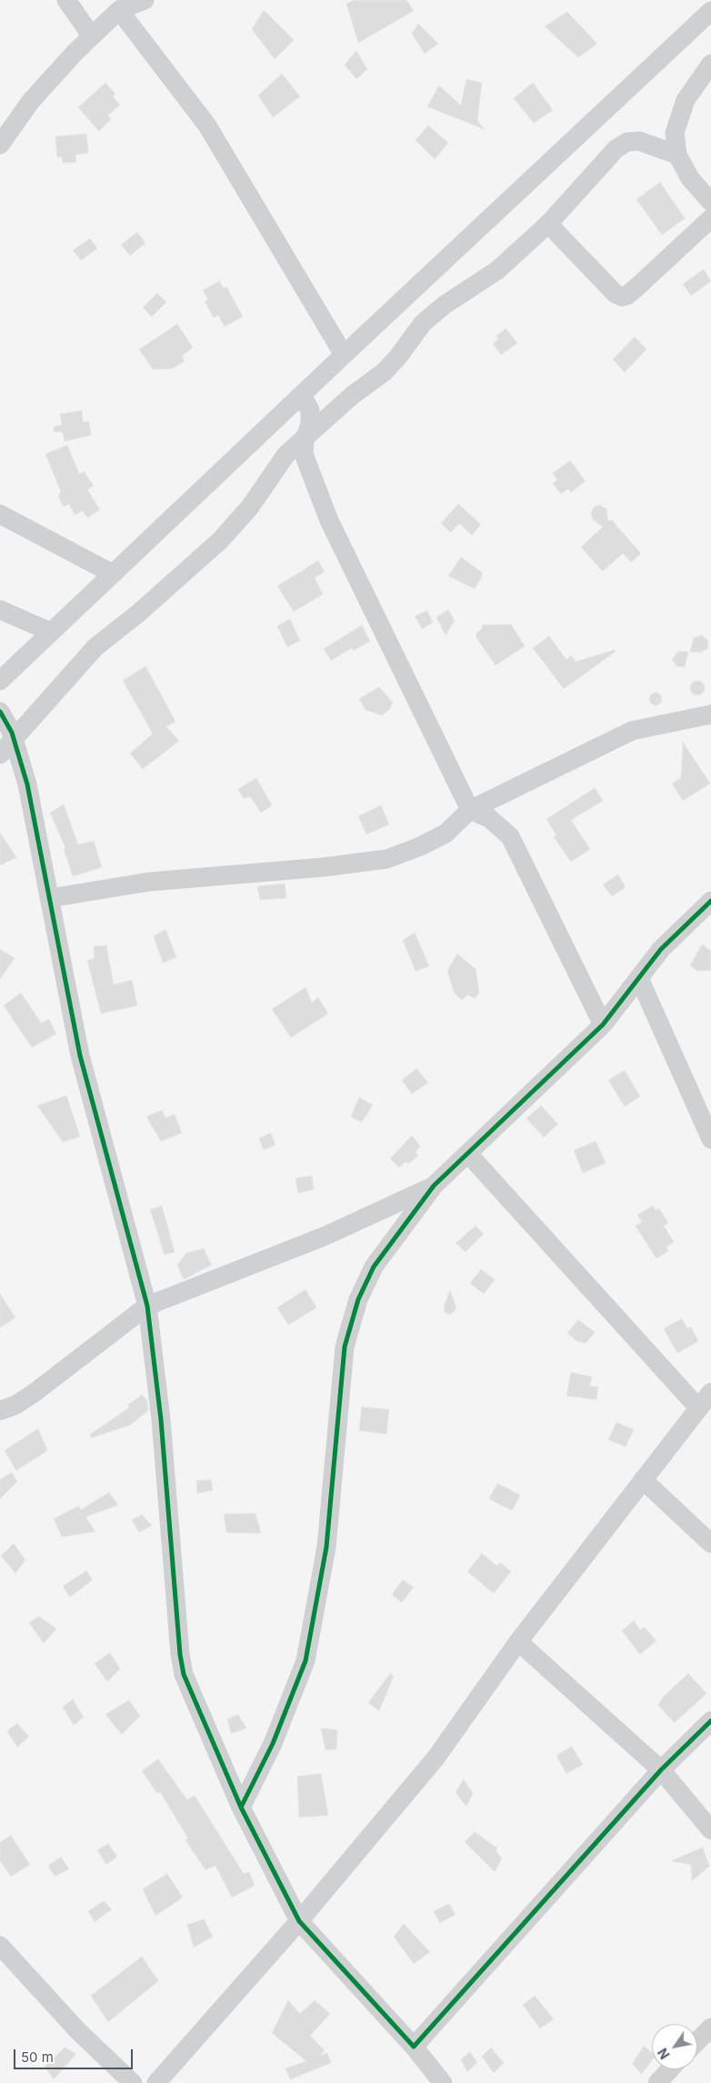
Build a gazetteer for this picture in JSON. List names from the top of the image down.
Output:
{
  "scale_bar": "50 m",
  "north": "bottom left"
}
